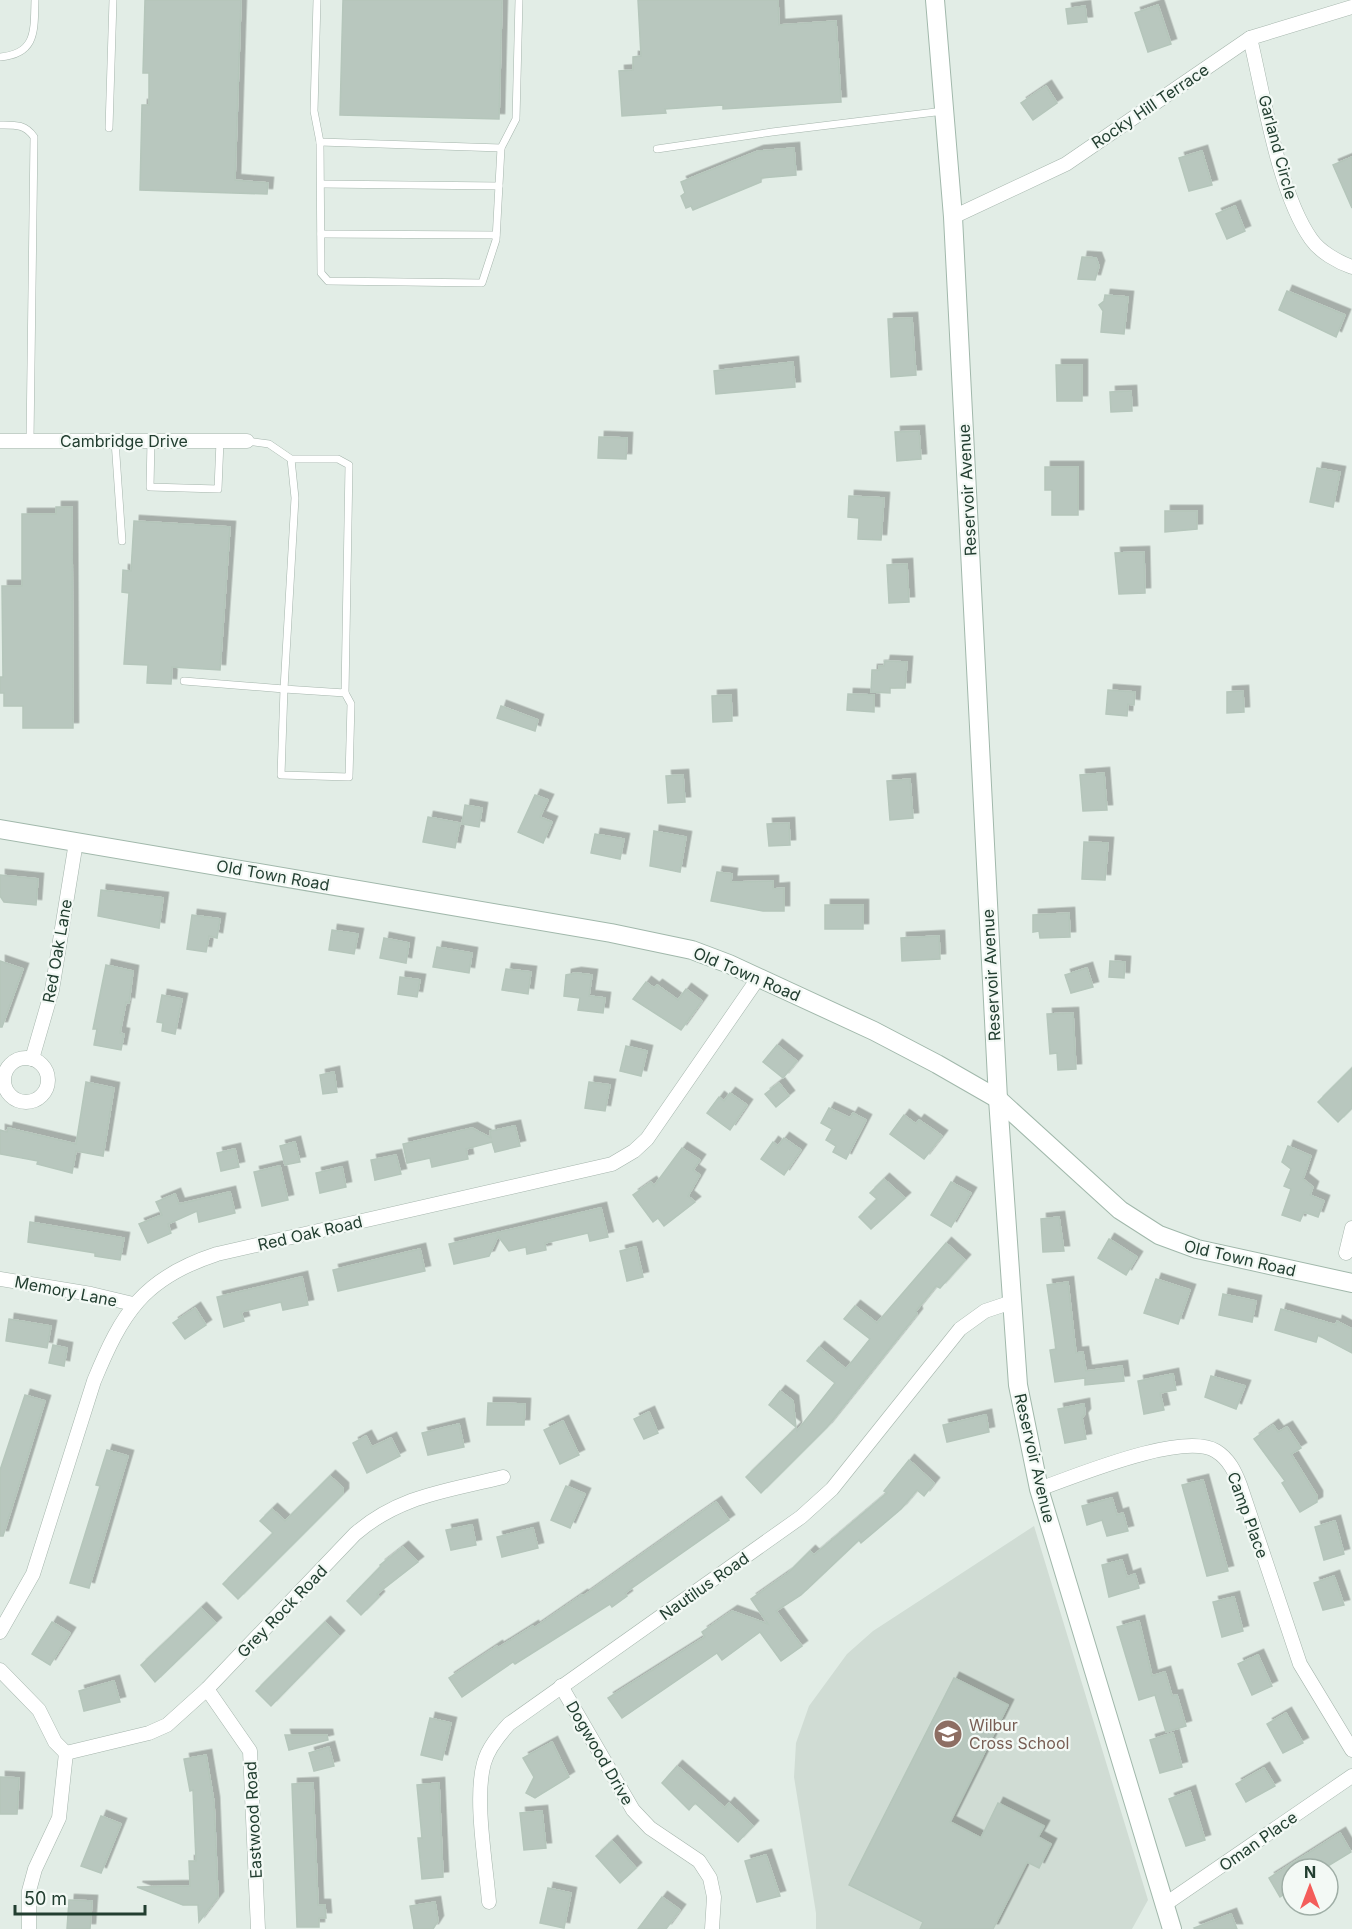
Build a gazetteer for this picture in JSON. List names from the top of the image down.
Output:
{
  "streets": {
    "main road": ["Reservoir Avenue", "Old Town Road"],
    "street": [
      "Rocky Hill Terrace",
      "Garland Circle",
      "Cambridge Drive",
      "Red Oak Lane",
      "Red Oak Road",
      "Memory Lane",
      "Camp Place",
      "Nautilus Road",
      "Grey Rock Road",
      "Dogwood Drive",
      "Eastwood Road",
      "Oman Place"
    ]
  },
  "crossings": [
    ["Rocky Hill Terrace", "Garland Circle"],
    ["Rocky Hill Terrace", "Reservoir Avenue"],
    ["Reservoir Avenue", "Old Town Road"],
    ["Reservoir Avenue", "Camp Place"],
    ["Reservoir Avenue", "Nautilus Road"],
    ["Reservoir Avenue", "Oman Place"],
    ["Old Town Road", "Red Oak Lane"],
    ["Old Town Road", "Red Oak Road"],
    ["Red Oak Road", "Memory Lane"],
    ["Nautilus Road", "Dogwood Drive"],
    ["Grey Rock Road", "Eastwood Road"]
  ],
  "places": {
    "school or university": ["Wilbur Cross School"]
  },
  "scale_bar": "50 m",
  "north": "top"
}
